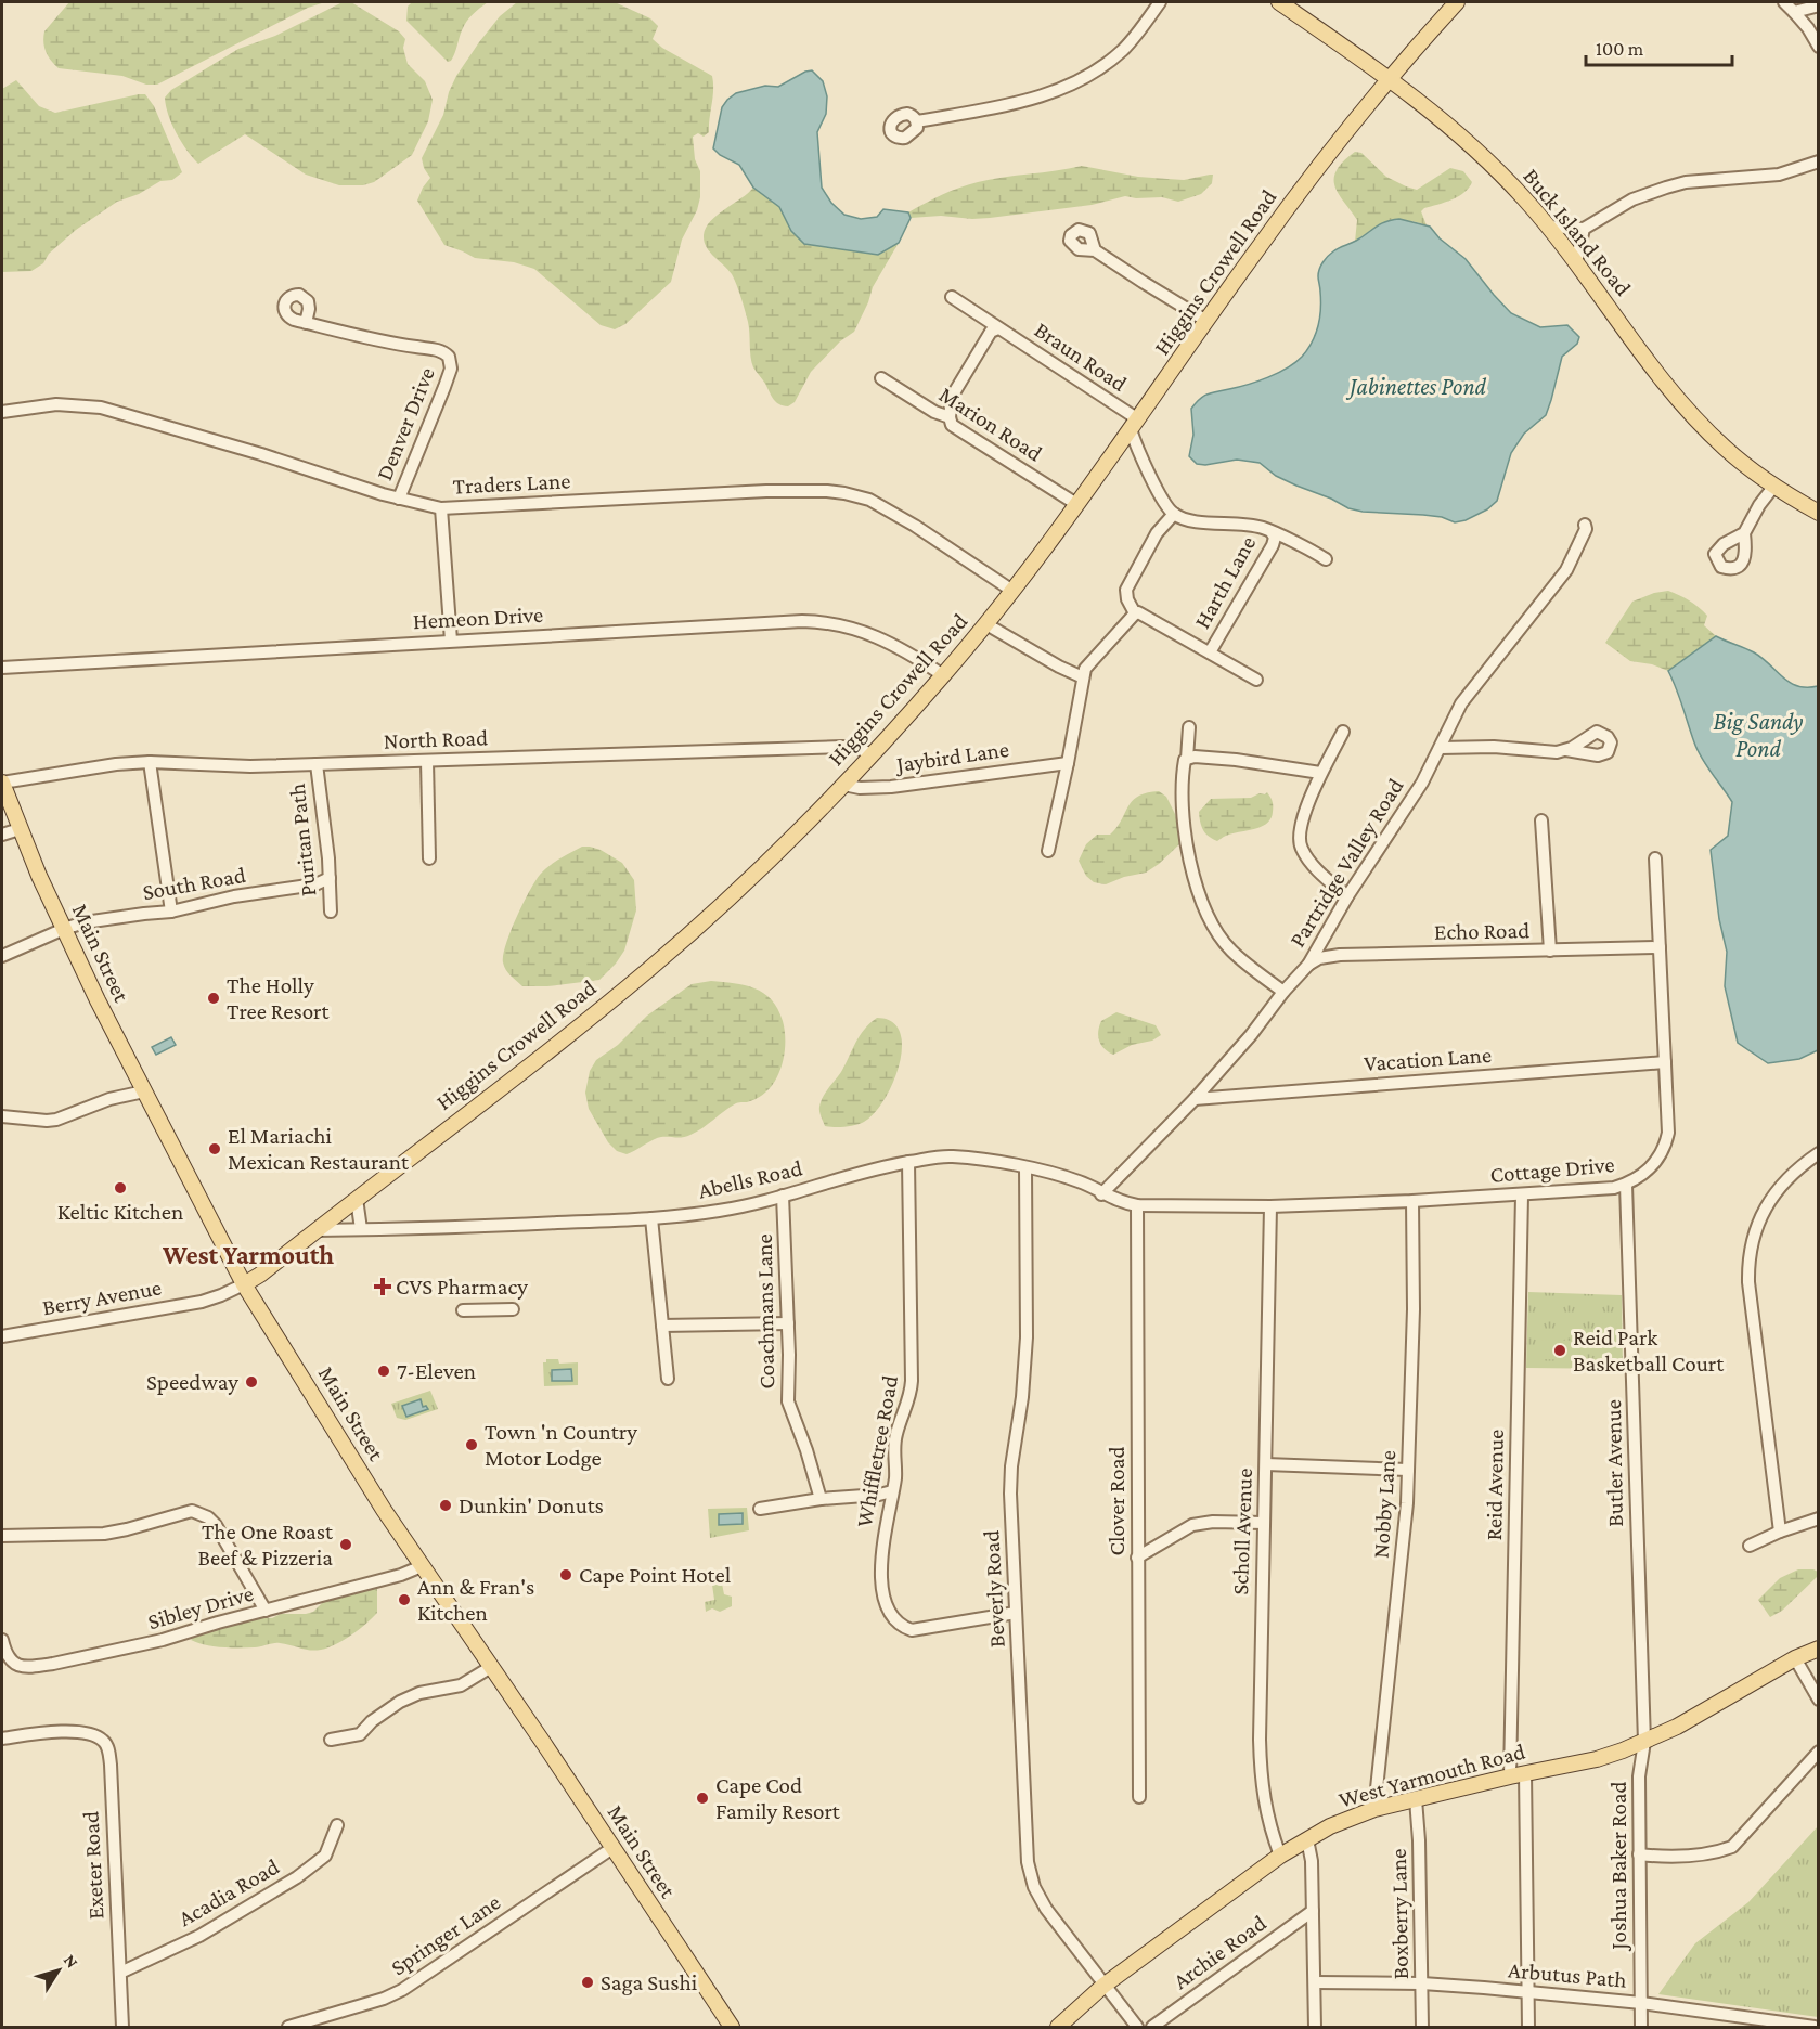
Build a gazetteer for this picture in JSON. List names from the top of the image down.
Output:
{
  "streets": {
    "main road": [
      "Buck Island Road",
      "Higgins Crowell Road",
      "Main Street",
      "West Yarmouth Road"
    ],
    "street": [
      "Braun Road",
      "Denver Drive",
      "Marion Road",
      "Traders Lane",
      "Harth Lane",
      "Hemeon Drive",
      "North Road",
      "Jaybird Lane",
      "Puritan Path",
      "Partridge Valley Road",
      "South Road",
      "Echo Road",
      "Vacation Lane",
      "Cottage Drive",
      "Abells Road",
      "Berry Avenue",
      "Coachmans Lane",
      "Whiffletree Road",
      "Butler Avenue",
      "Reid Avenue",
      "Clover Road",
      "Nobby Lane",
      "Scholl Avenue",
      "Beverly Road",
      "Sibley Drive",
      "Exeter Road",
      "Joshua Baker Road",
      "Acadia Road",
      "Boxberry Lane",
      "Springer Lane",
      "Archie Road",
      "Arbutus Path"
    ]
  },
  "crossings": [
    ["Buck Island Road", "Higgins Crowell Road"],
    ["Higgins Crowell Road", "Braun Road"],
    ["Higgins Crowell Road", "Marion Road"],
    ["Higgins Crowell Road", "Traders Lane"],
    ["Higgins Crowell Road", "Hemeon Drive"],
    ["Higgins Crowell Road", "North Road"],
    ["Higgins Crowell Road", "Jaybird Lane"],
    ["Higgins Crowell Road", "Main Street"],
    ["Higgins Crowell Road", "Abells Road"],
    ["Higgins Crowell Road", "Berry Avenue"],
    ["Braun Road", "Marion Road"],
    ["Denver Drive", "Traders Lane"],
    ["North Road", "Puritan Path"],
    ["North Road", "Main Street"],
    ["Puritan Path", "South Road"],
    ["Partridge Valley Road", "Echo Road"],
    ["Partridge Valley Road", "Vacation Lane"],
    ["Partridge Valley Road", "Abells Road"],
    ["South Road", "Main Street"],
    ["Echo Road", "Cottage Drive"],
    ["Main Street", "Berry Avenue"],
    ["Main Street", "Sibley Drive"],
    ["Main Street", "Springer Lane"],
    ["Vacation Lane", "Cottage Drive"],
    ["Cottage Drive", "Abells Road"],
    ["Cottage Drive", "Butler Avenue"],
    ["Cottage Drive", "Reid Avenue"],
    ["Cottage Drive", "Clover Road"],
    ["Cottage Drive", "Nobby Lane"],
    ["Cottage Drive", "Scholl Avenue"],
    ["Abells Road", "Coachmans Lane"],
    ["Abells Road", "Whiffletree Road"],
    ["Abells Road", "Clover Road"],
    ["Abells Road", "Beverly Road"],
    ["Whiffletree Road", "Beverly Road"],
    ["Butler Avenue", "West Yarmouth Road"],
    ["Butler Avenue", "Joshua Baker Road"],
    ["Reid Avenue", "West Yarmouth Road"],
    ["Nobby Lane", "West Yarmouth Road"],
    ["Scholl Avenue", "West Yarmouth Road"],
    ["Beverly Road", "West Yarmouth Road"],
    ["West Yarmouth Road", "Joshua Baker Road"],
    ["West Yarmouth Road", "Boxberry Lane"],
    ["Exeter Road", "Acadia Road"],
    ["Joshua Baker Road", "Arbutus Path"],
    ["Boxberry Lane", "Arbutus Path"]
  ],
  "districts": ["West Yarmouth"],
  "water": ["Jabinettes Pond", "Big Sandy Pond"],
  "places": {
    "other": [
      "The Holly Tree Resort",
      "El Mariachi Mexican Restaurant",
      "Keltic Kitchen",
      "Reid Park Basketball Court",
      "7-Eleven",
      "Speedway",
      "Town 'n Country Motor Lodge",
      "Dunkin' Donuts",
      "The One Roast Beef & Pizzeria",
      "Cape Point Hotel",
      "Ann & Fran's Kitchen",
      "Cape Cod Family Resort",
      "Saga Sushi"
    ],
    "health": ["CVS Pharmacy"]
  },
  "scale_bar": "100 m",
  "north": "top right"
}
